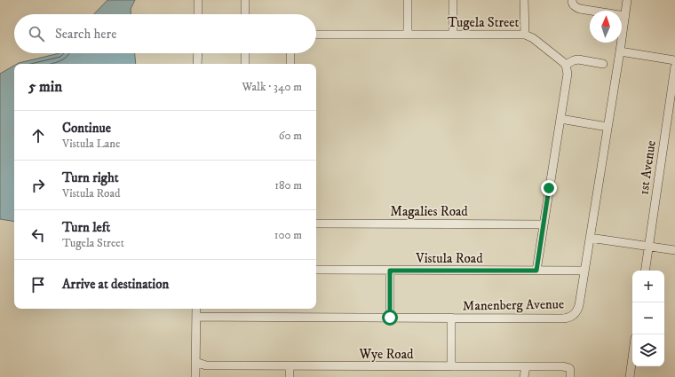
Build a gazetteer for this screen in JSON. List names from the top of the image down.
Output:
{
  "streets": {
    "street": [
      "Tugela Street",
      "1st Avenue",
      "Magalies Road",
      "Vistula Road",
      "Manenberg Avenue",
      "Wye Road"
    ]
  },
  "crossings": [
    ["Vistula Road", "Manenberg Avenue"]
  ],
  "north": "top",
  "page": {
    "search": "Search here",
    "heading": ["5 min", "Walk · 340 m"],
    "list": [
      ["Continue", "Vistula Lane", "60 m"],
      ["Turn right", "Vistula Road", "180 m"],
      ["Turn left", "Tugela Street", "100 m"],
      "Arrive at destination"
    ],
    "map_buttons": ["+", "−"]
  }
}
